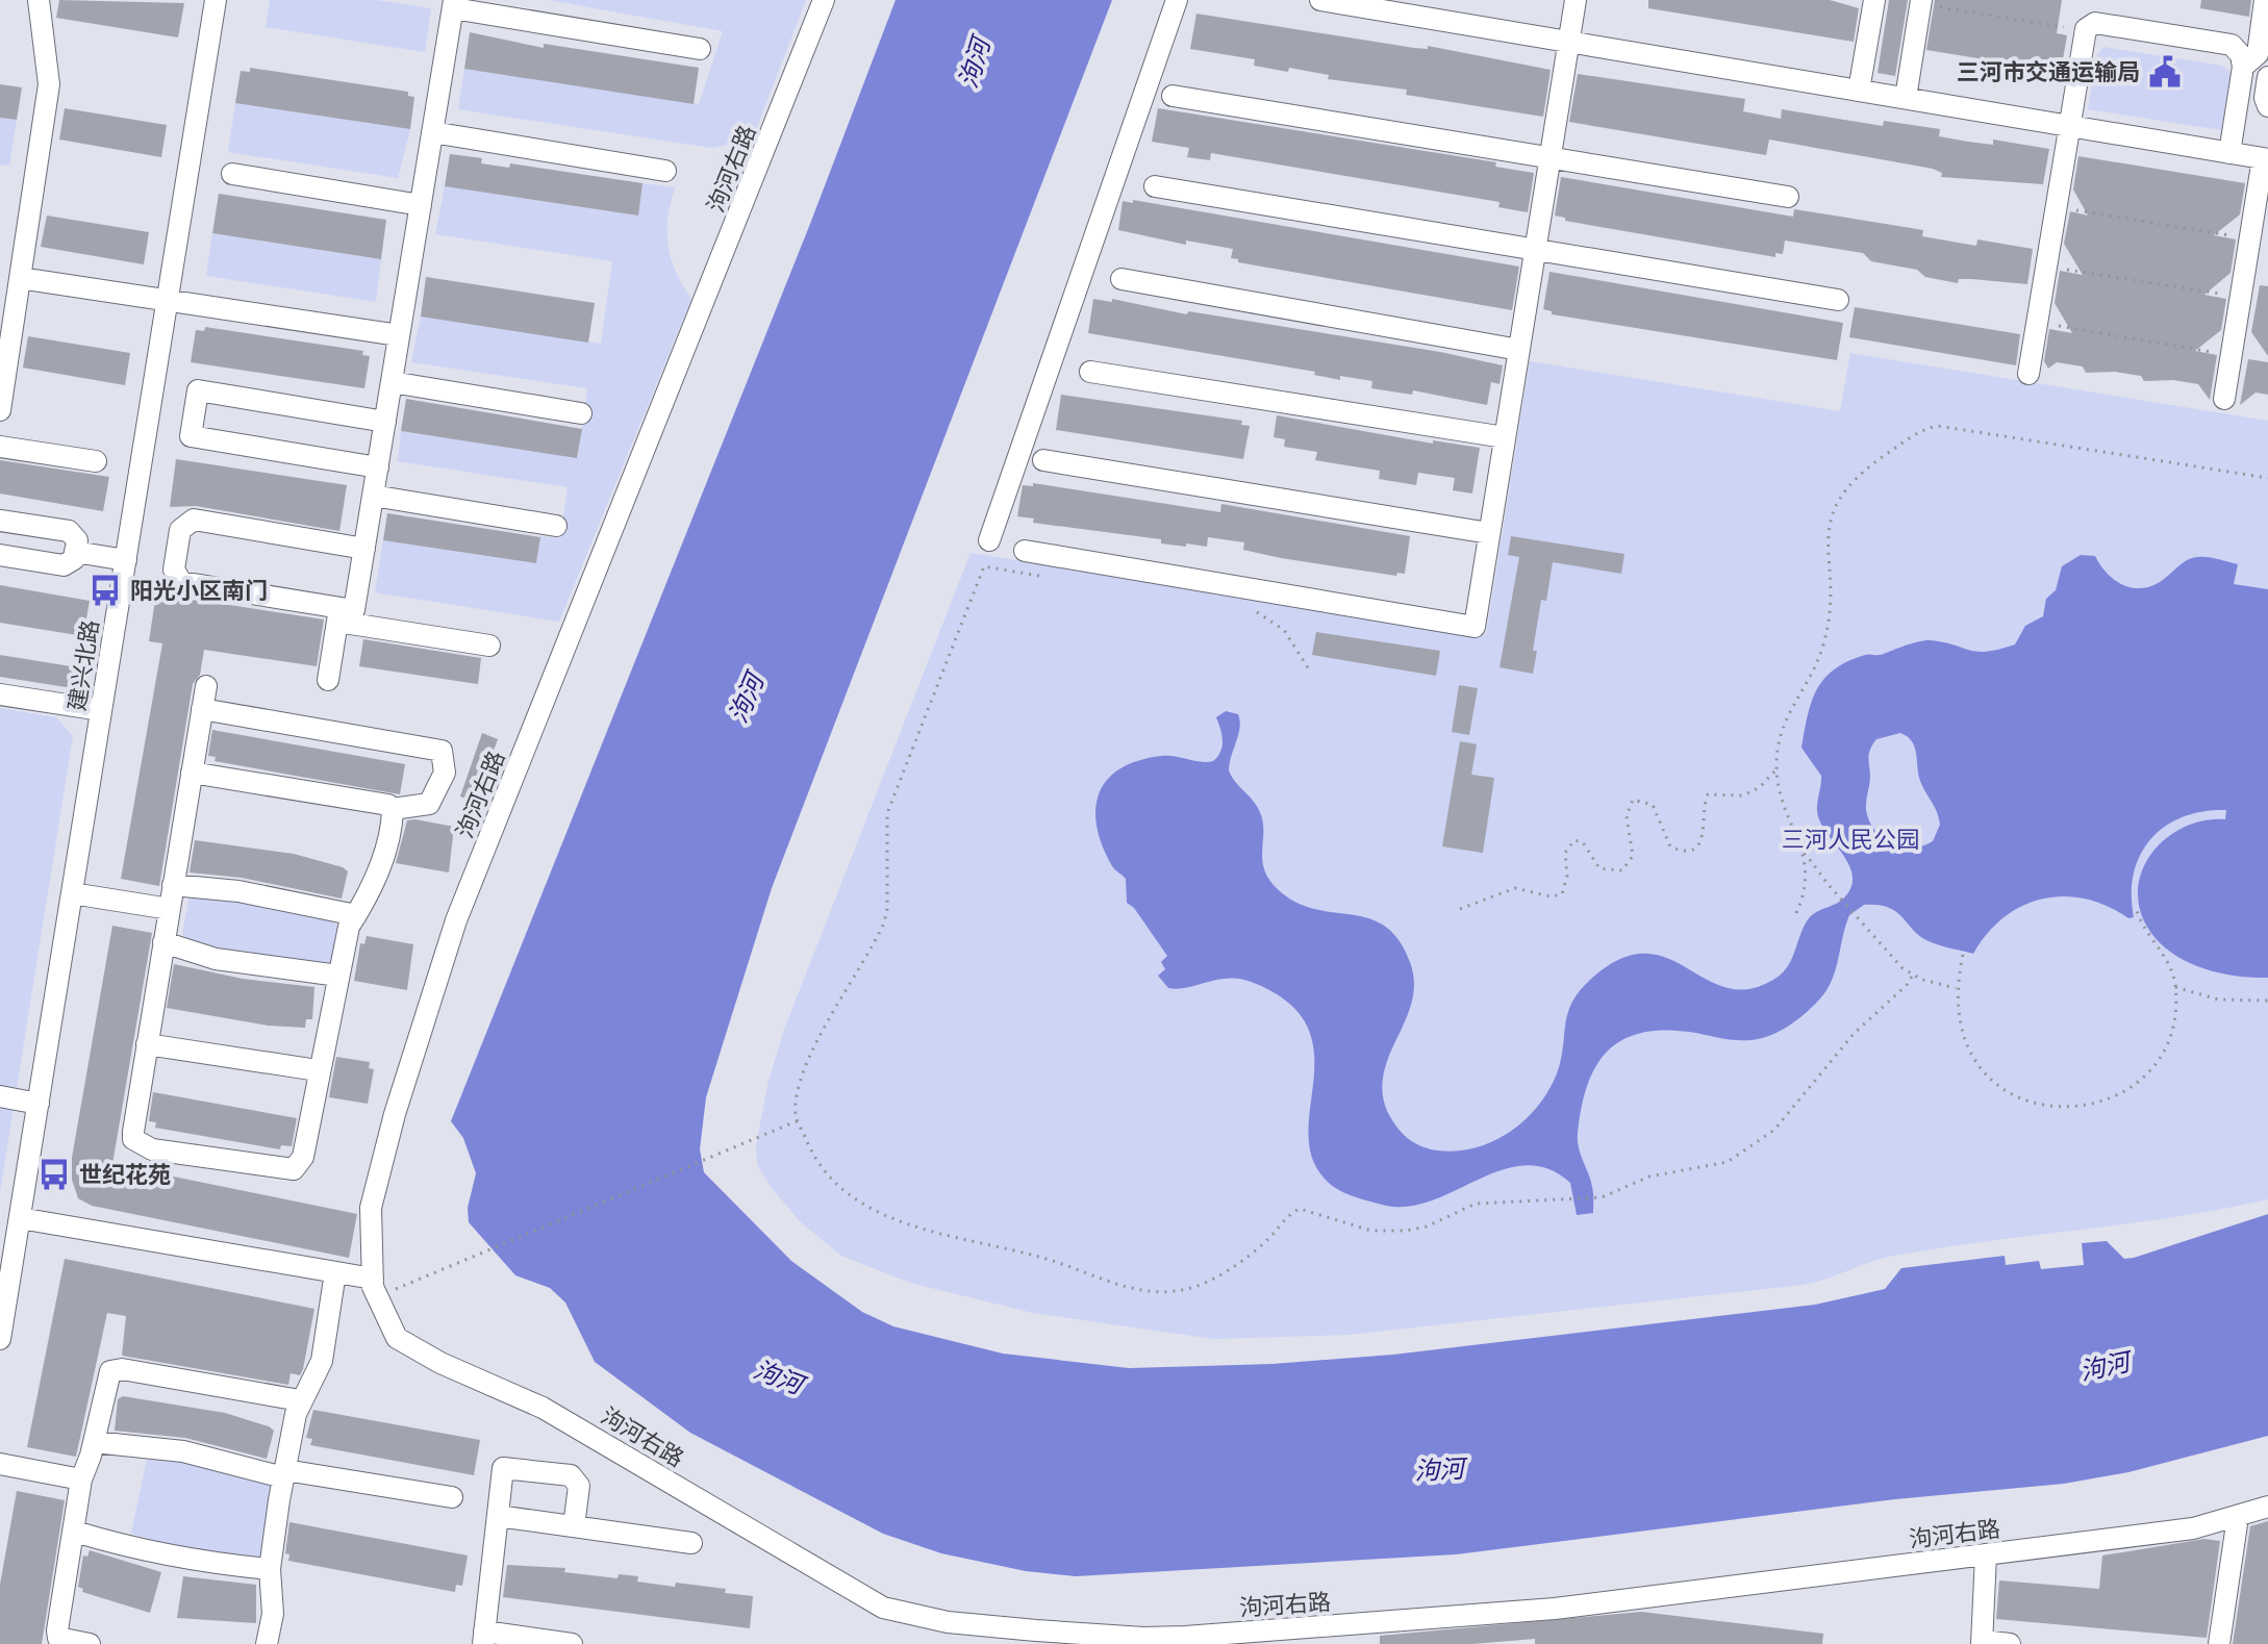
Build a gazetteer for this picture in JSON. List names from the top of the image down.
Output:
{
  "streets": {
    "street": ["泃河右路", "建兴北路"]
  },
  "water": ["泃河"],
  "parks": ["三河人民公园"],
  "places": {
    "public building": ["三河市交通运输局"],
    "bus stop": ["阳光小区南门", "世纪花苑"]
  }
}
